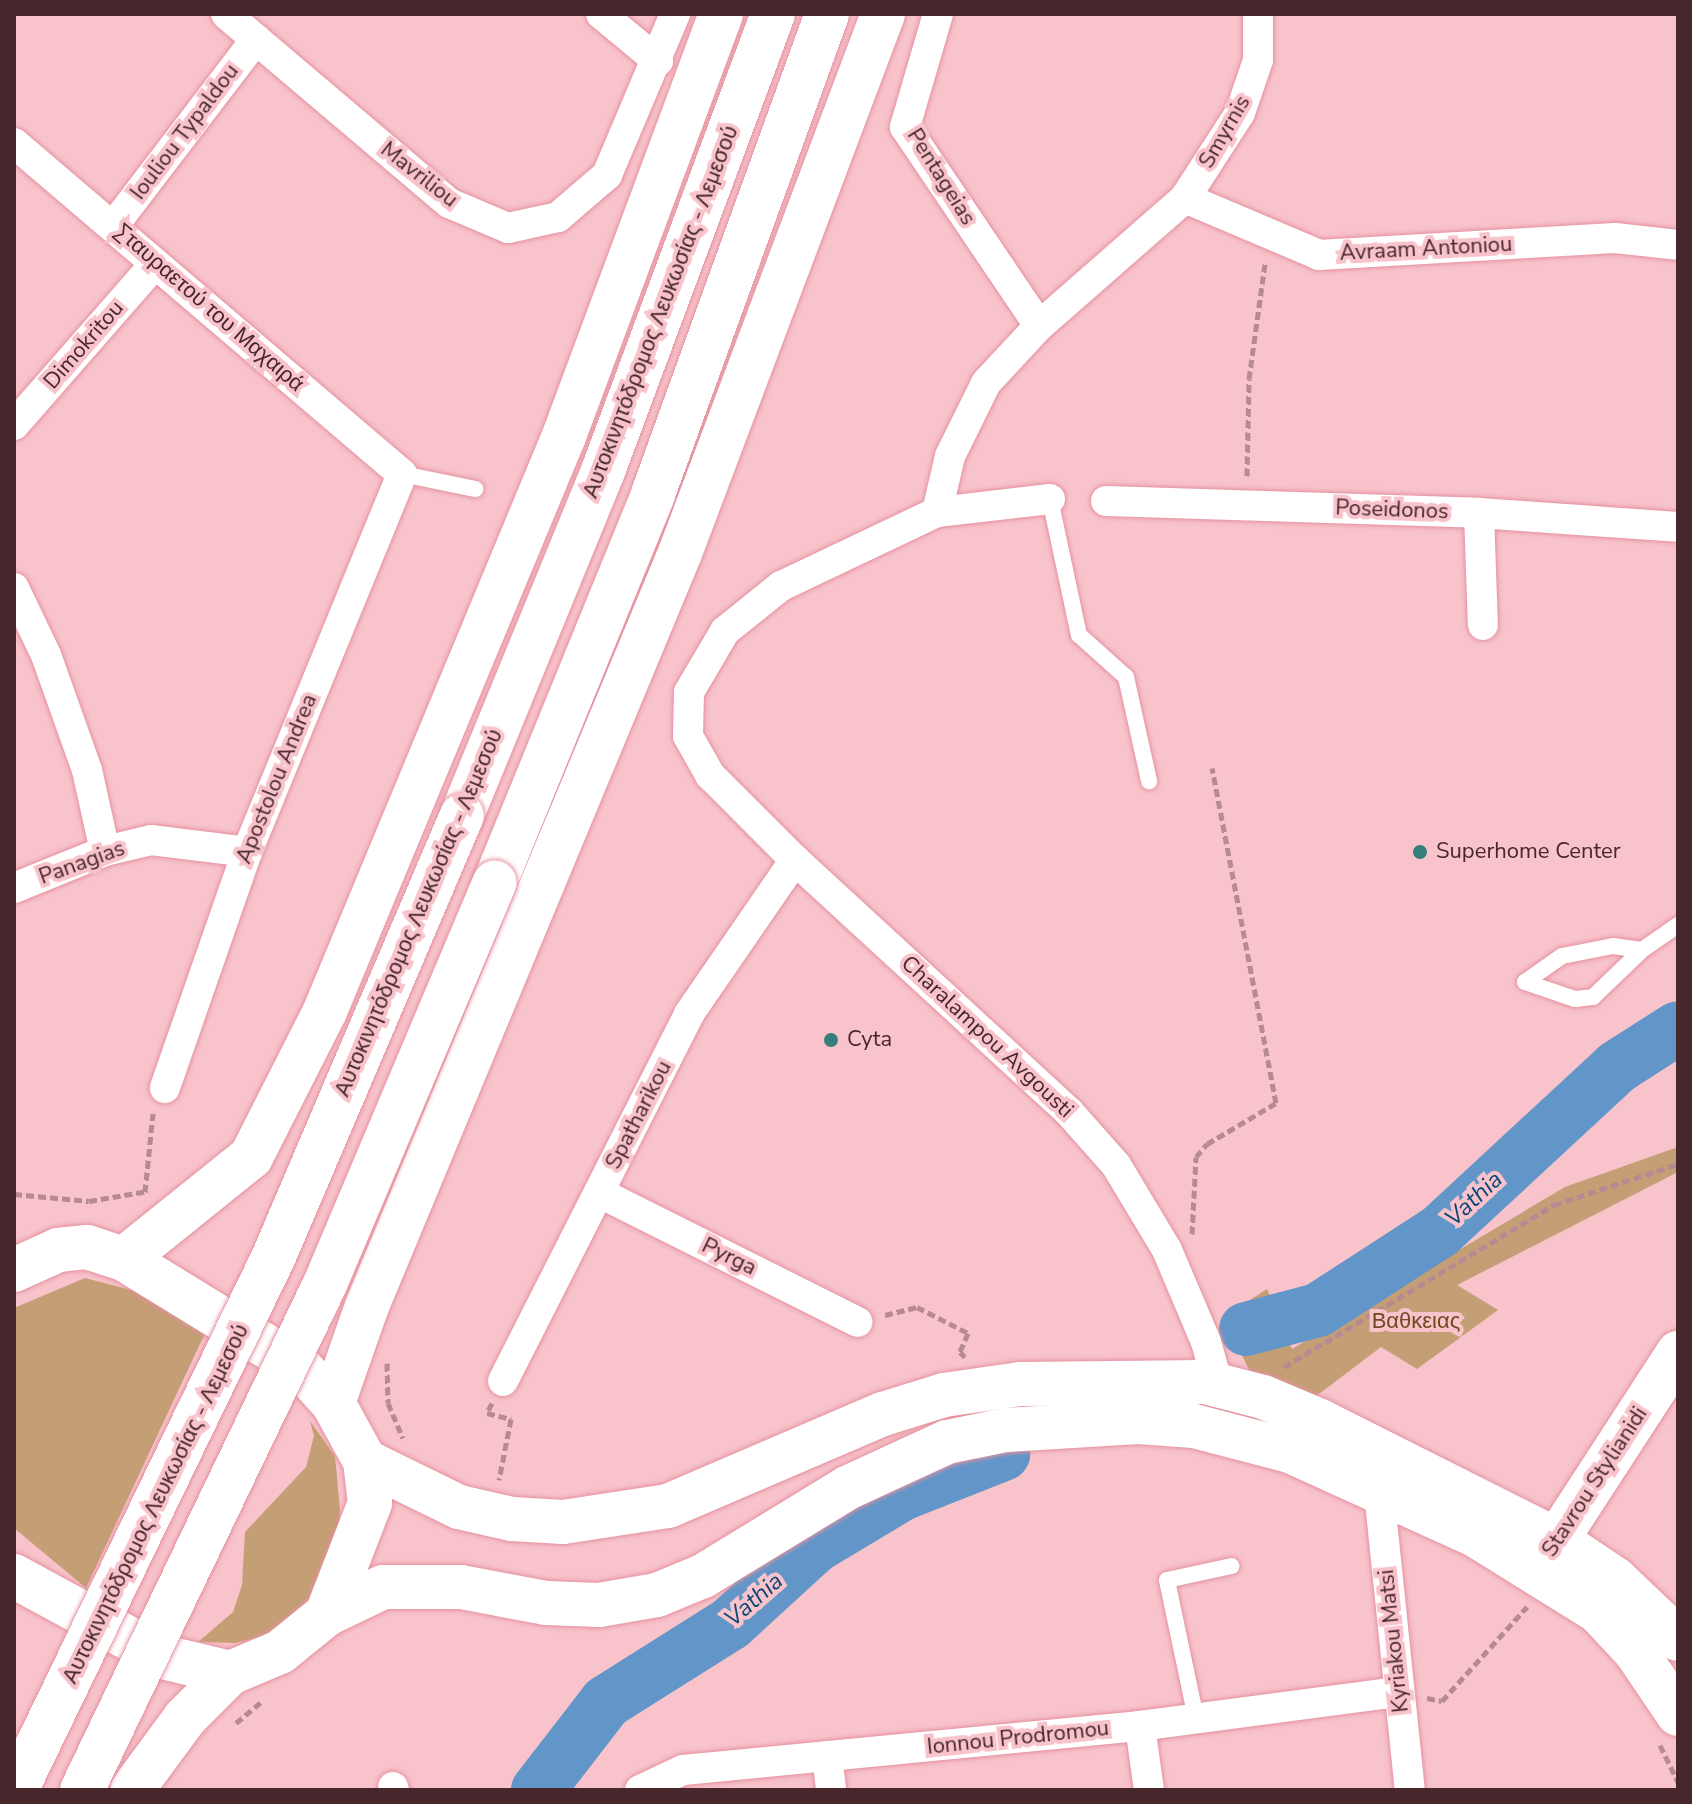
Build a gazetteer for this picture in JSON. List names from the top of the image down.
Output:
{
  "streets": {
    "main road": ["Αυτοκινητόδρομος Λευκωσίας - Λεμεσού", "Stavrou Stylianidi"],
    "street": [
      "Iouliou Typaldou",
      "Smyrnis",
      "Mavriliou",
      "Pentageias",
      "Avraam Antoniou",
      "Σταυραετού του Μαχαιρά",
      "Dimokritou",
      "Poseidonos",
      "Apostolou Andrea",
      "Panagias",
      "Charalampou Avgousti",
      "Spatharikou",
      "Pyrga",
      "Kyriakou Matsi",
      "Ionnou Prodromou"
    ]
  },
  "crossings": [
    ["Iouliou Typaldou", "Mavriliou"],
    ["Iouliou Typaldou", "Σταυραετού του Μαχαιρά"],
    ["Smyrnis", "Pentageias"],
    ["Smyrnis", "Avraam Antoniou"],
    ["Smyrnis", "Charalampou Avgousti"],
    ["Σταυραετού του Μαχαιρά", "Dimokritou"],
    ["Σταυραετού του Μαχαιρά", "Apostolou Andrea"],
    ["Apostolou Andrea", "Panagias"],
    ["Charalampou Avgousti", "Spatharikou"],
    ["Spatharikou", "Pyrga"],
    ["Kyriakou Matsi", "Ionnou Prodromou"]
  ],
  "water": ["Vathia"],
  "parks": ["Βαθκειας"],
  "places": ["Superhome Center", "Cyta"]
}
